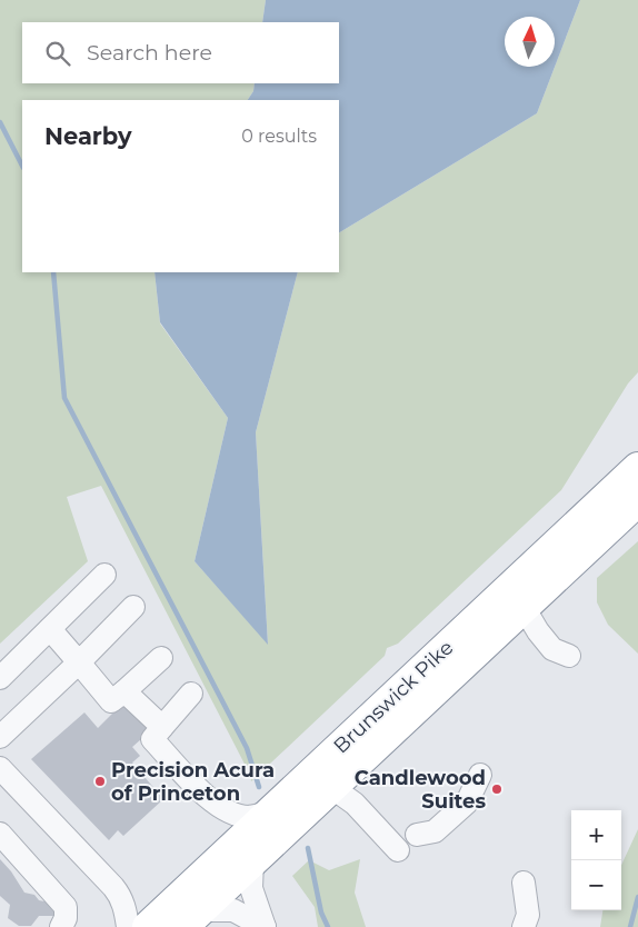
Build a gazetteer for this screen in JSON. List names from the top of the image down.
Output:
{
  "streets": {
    "highway": ["Brunswick Pike"]
  },
  "places": ["Precision Acura of Princeton", "Candlewood Suites"],
  "north": "top",
  "page": {
    "search": "Search here",
    "heading": ["Nearby", "0 results"],
    "map_buttons": ["+", "−"]
  }
}
